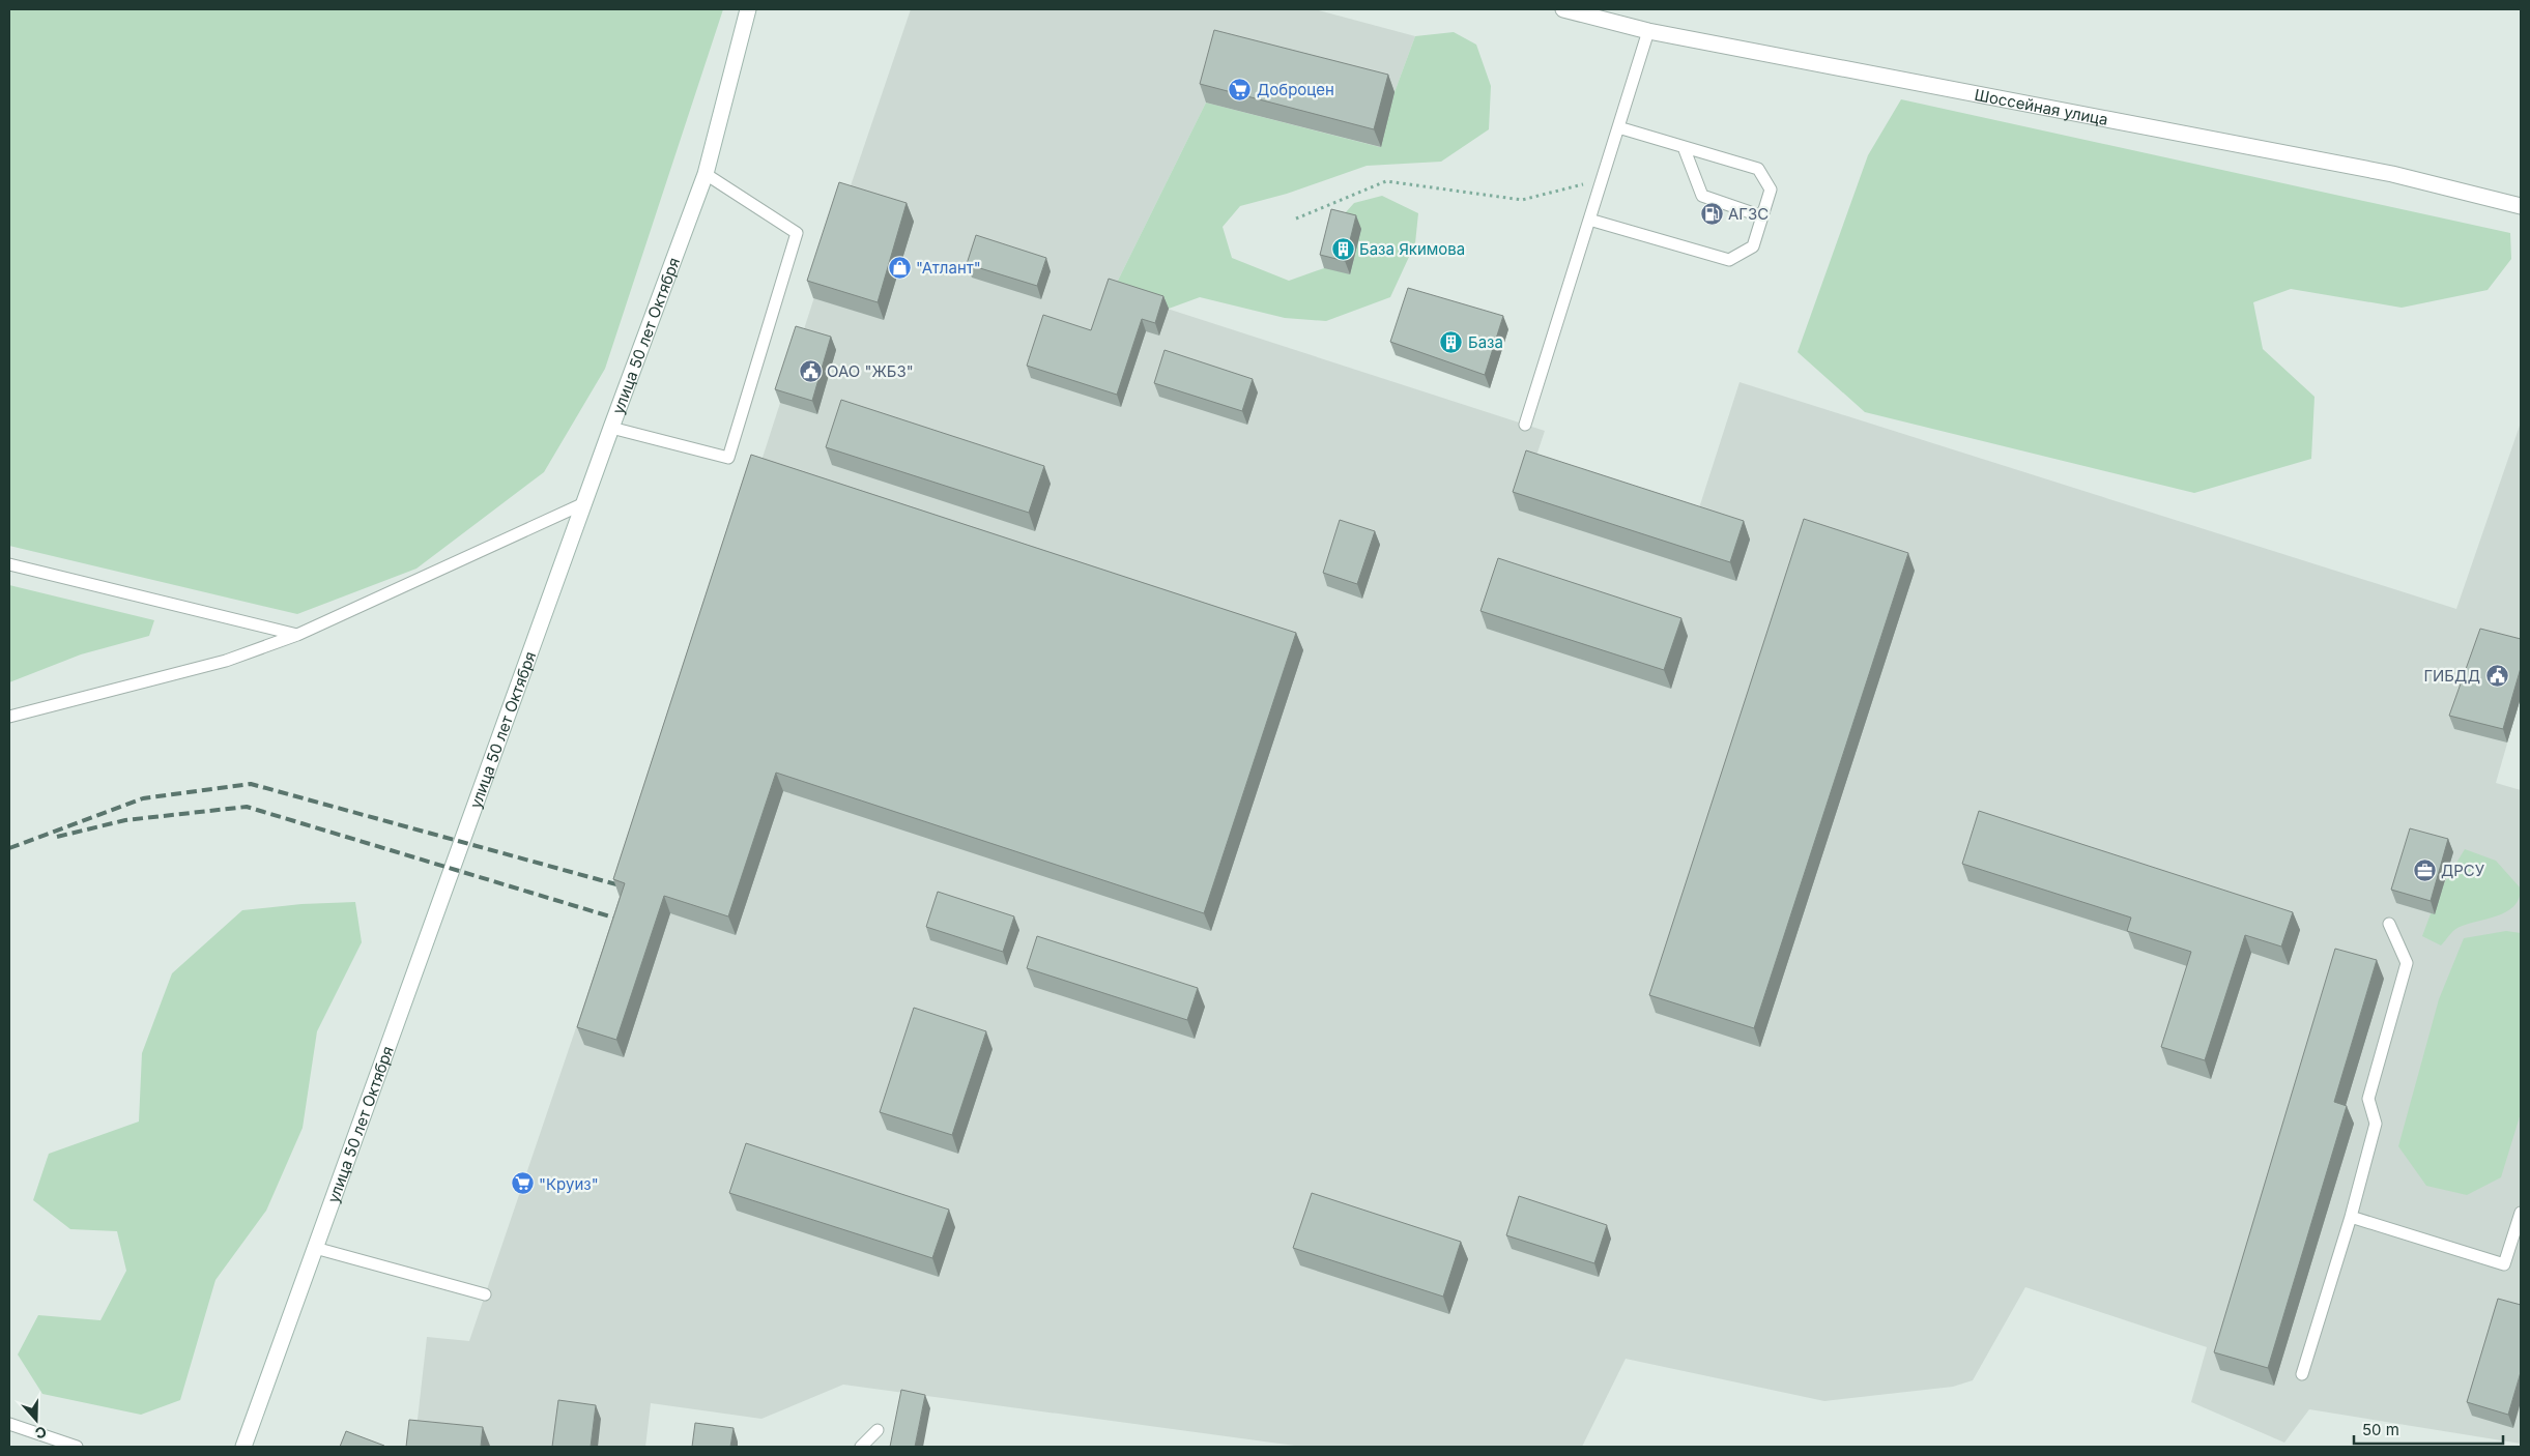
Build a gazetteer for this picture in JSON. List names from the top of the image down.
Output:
{
  "streets": {
    "main road": ["Шоссейная улица", "улица 50 лет Октября"]
  },
  "places": {
    "supermarket": ["Доброцен", "\"Круиз\""],
    "fuel station": ["АГЗС"],
    "building": ["База Якимова", "База"],
    "shop": ["\"Атлант\""],
    "public building": ["ОАО \"ЖБЗ\"", "ГИБДД"],
    "office": ["ДРСУ"]
  },
  "scale_bar": "50 m",
  "north": "bottom"
}
